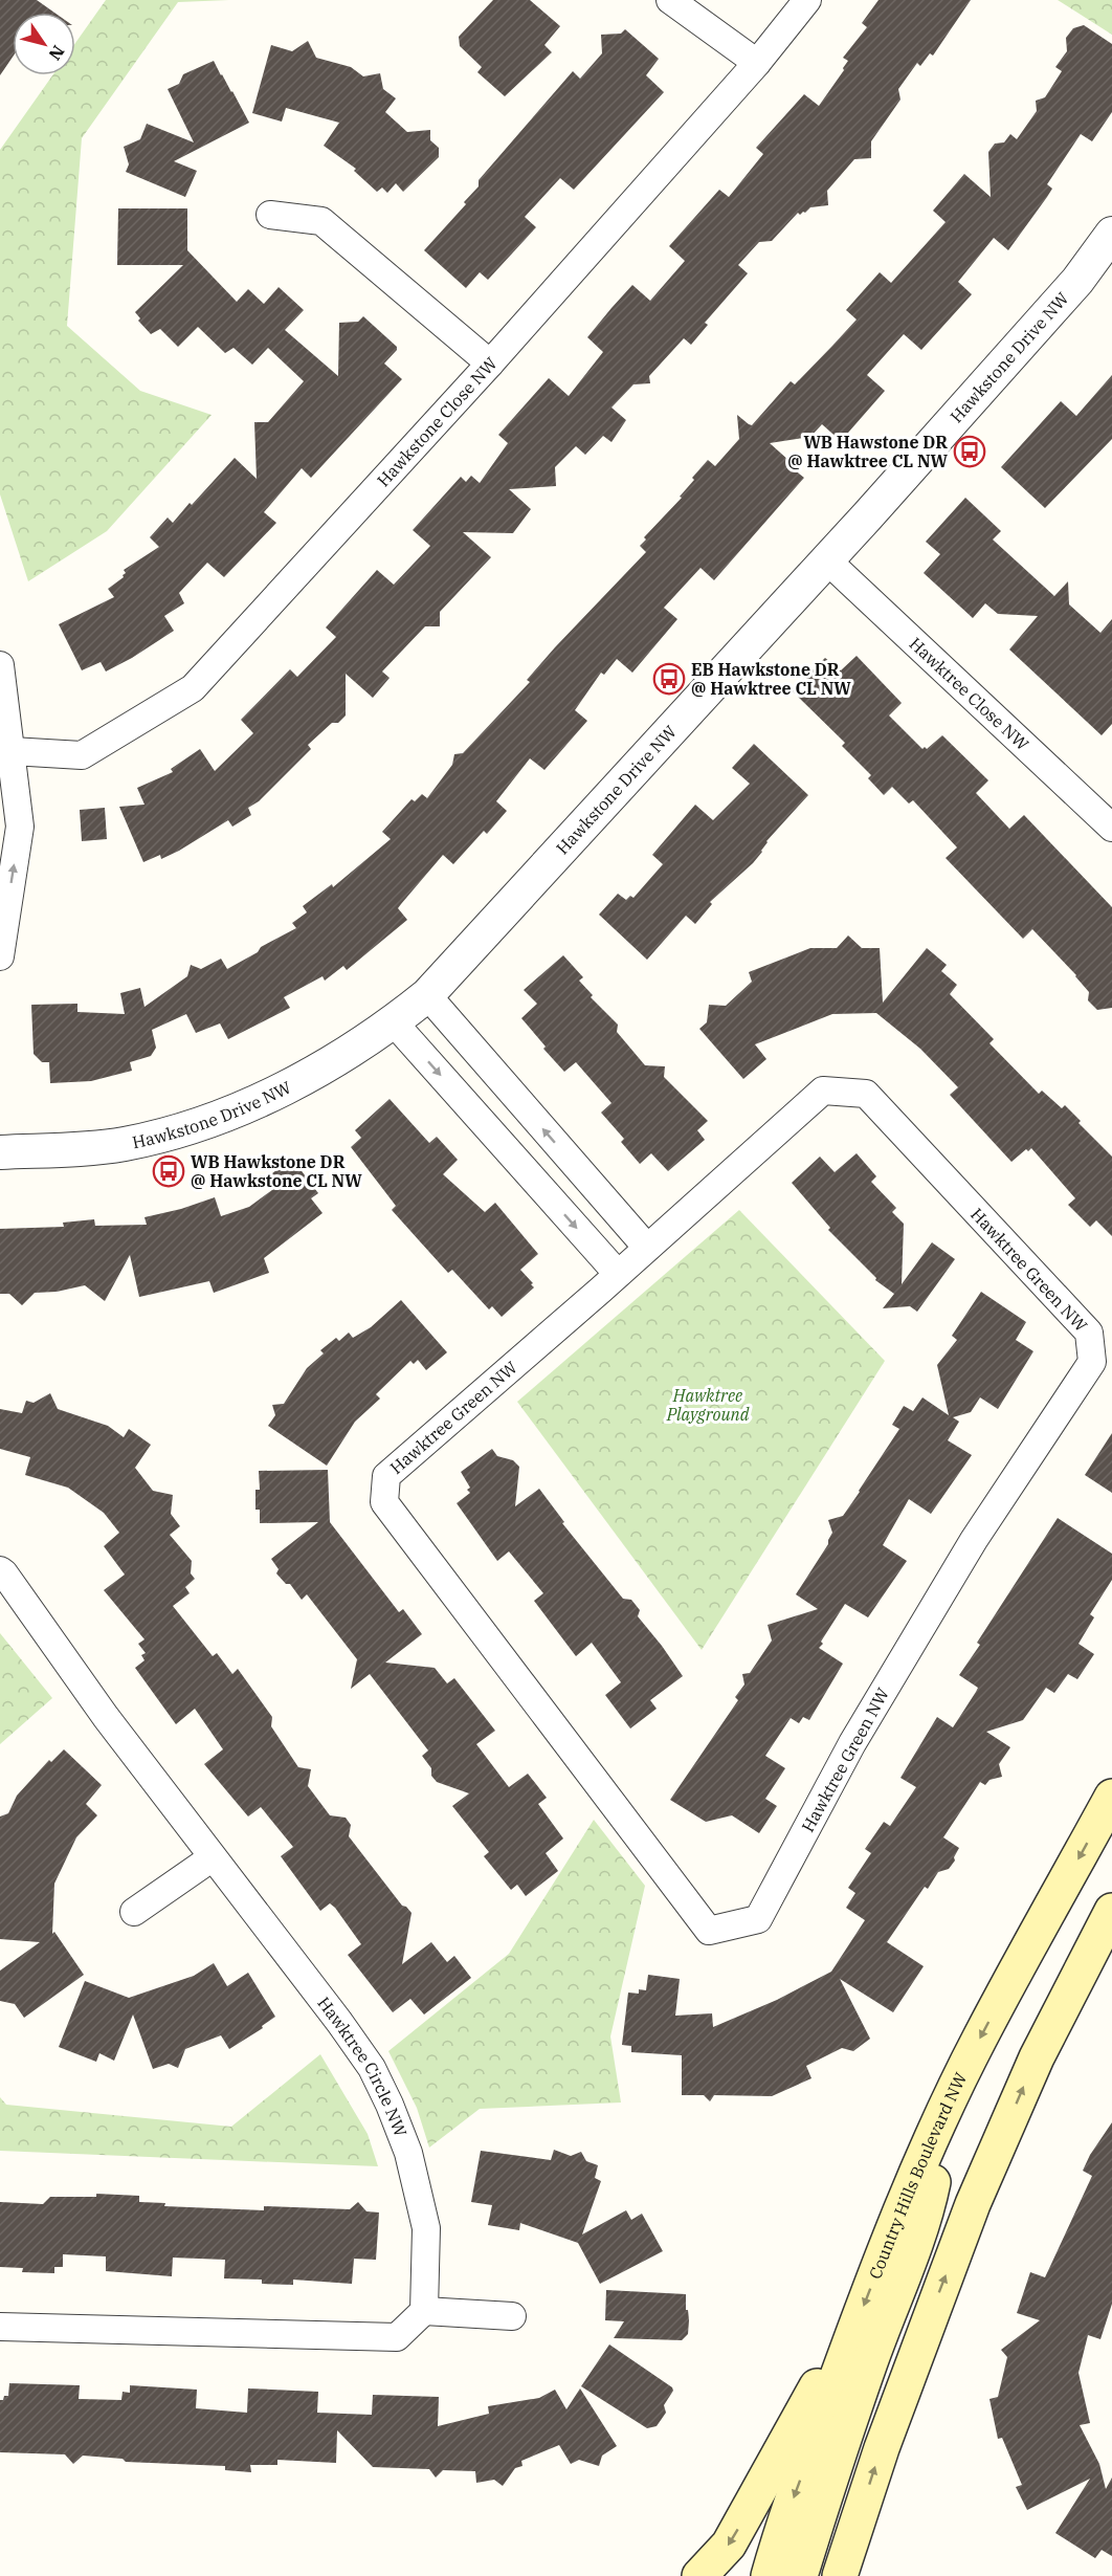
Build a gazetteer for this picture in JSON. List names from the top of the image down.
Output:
{
  "streets": {
    "main road": ["Country Hills Boulevard NW"],
    "street": [
      "Hawkstone Drive NW",
      "Hawkstone Close NW",
      "Hawktree Close NW",
      "Hawktree Green NW",
      "Hawktree Circle NW"
    ]
  },
  "crossings": [
    ["Hawkstone Drive NW", "Hawktree Close NW"]
  ],
  "parks": ["Hawktree Playground"],
  "places": {
    "bus stop": ["WB Hawstone DR @ Hawktree CL NW", "EB Hawkstone DR @ Hawktree CL NW", "WB Hawkstone DR @ Hawkstone CL NW"]
  },
  "north": "bottom right"
}
